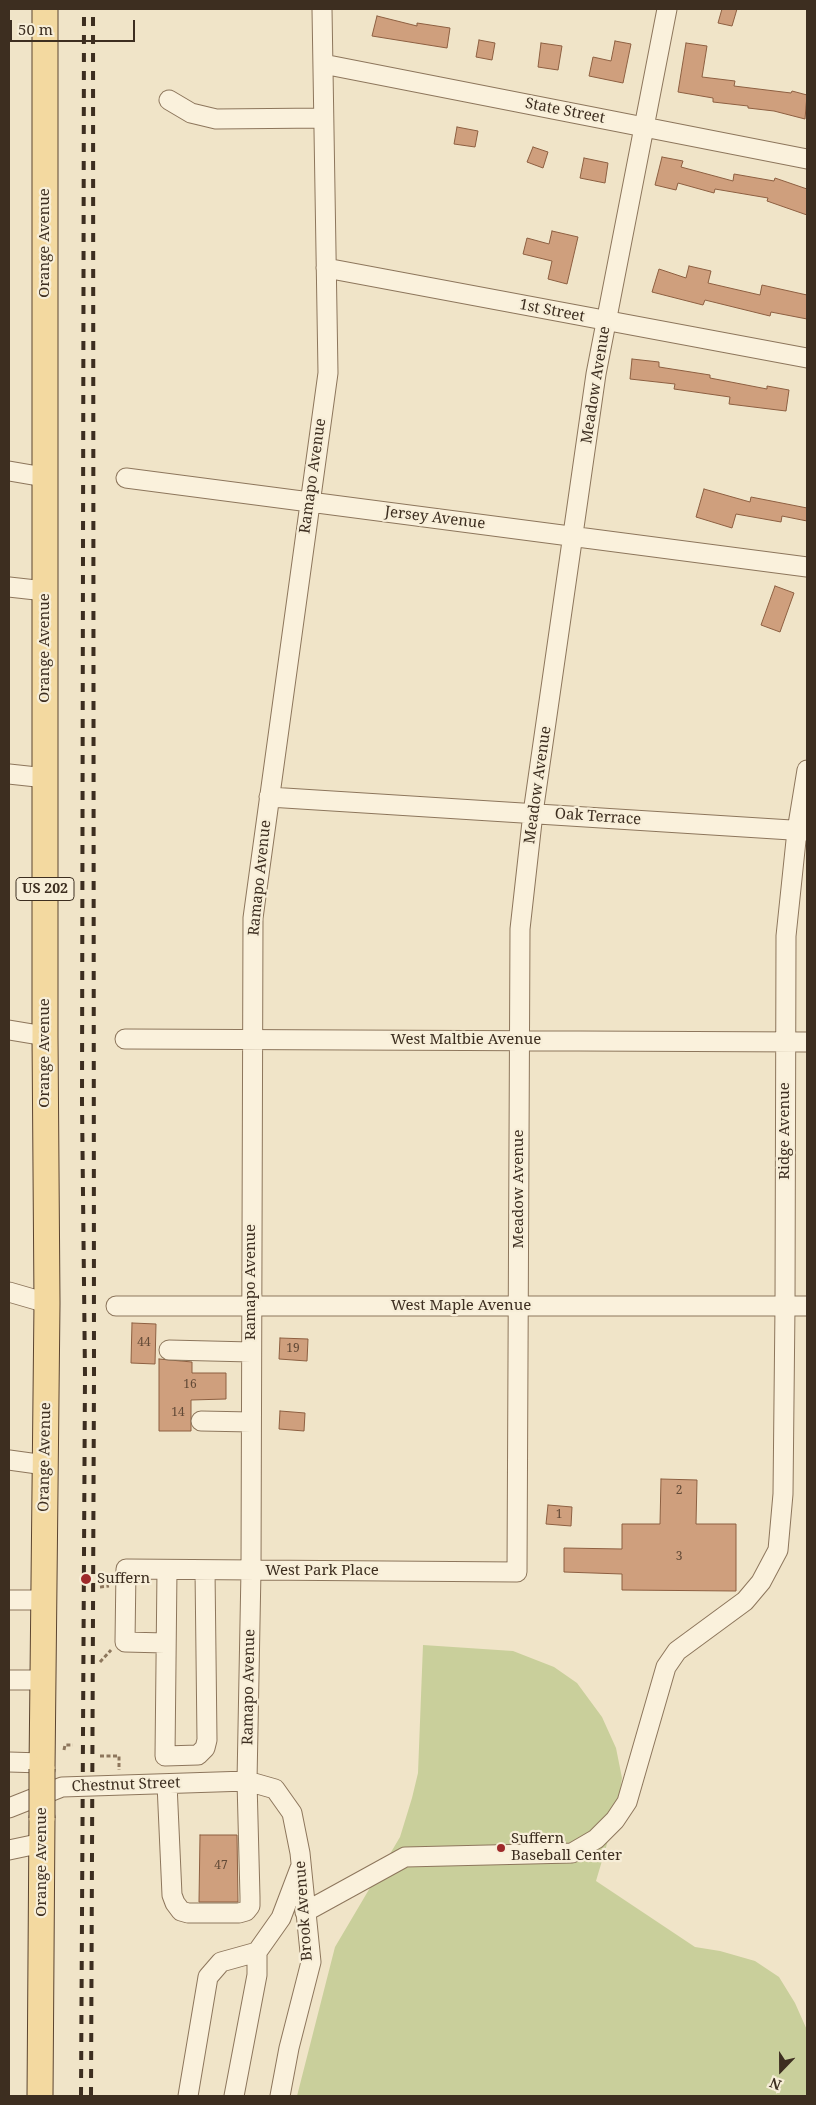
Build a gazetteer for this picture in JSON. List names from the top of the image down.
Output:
{
  "streets": {
    "main road": ["Orange Avenue", "US 202"],
    "street": [
      "State Street",
      "1st Street",
      "Meadow Avenue",
      "Ramapo Avenue",
      "Jersey Avenue",
      "Oak Terrace",
      "West Maltbie Avenue",
      "Ridge Avenue",
      "West Maple Avenue",
      "West Park Place",
      "Chestnut Street",
      "Brook Avenue"
    ]
  },
  "crossings": [
    ["State Street", "Meadow Avenue"],
    ["State Street", "Ramapo Avenue"],
    ["1st Street", "Meadow Avenue"],
    ["1st Street", "Ramapo Avenue"],
    ["Meadow Avenue", "Jersey Avenue"],
    ["Meadow Avenue", "Oak Terrace"],
    ["Meadow Avenue", "West Maltbie Avenue"],
    ["Meadow Avenue", "West Maple Avenue"],
    ["Meadow Avenue", "West Park Place"],
    ["Ramapo Avenue", "Jersey Avenue"],
    ["Ramapo Avenue", "Oak Terrace"],
    ["Ramapo Avenue", "West Maltbie Avenue"],
    ["Ramapo Avenue", "West Maple Avenue"],
    ["Ramapo Avenue", "West Park Place"],
    ["Ramapo Avenue", "Chestnut Street"],
    ["Ramapo Avenue", "Brook Avenue"],
    ["Oak Terrace", "Ridge Avenue"],
    ["West Maltbie Avenue", "Ridge Avenue"],
    ["Ridge Avenue", "West Maple Avenue"],
    ["Ridge Avenue", "Brook Avenue"],
    ["Chestnut Street", "Brook Avenue"]
  ],
  "places": ["Suffern", "Suffern Baseball Center"],
  "house_numbers": [
    "44",
    "19",
    "16",
    "14",
    "2",
    "1",
    "3",
    "47"
  ],
  "scale_bar": "50 m",
  "north": "bottom"
}
